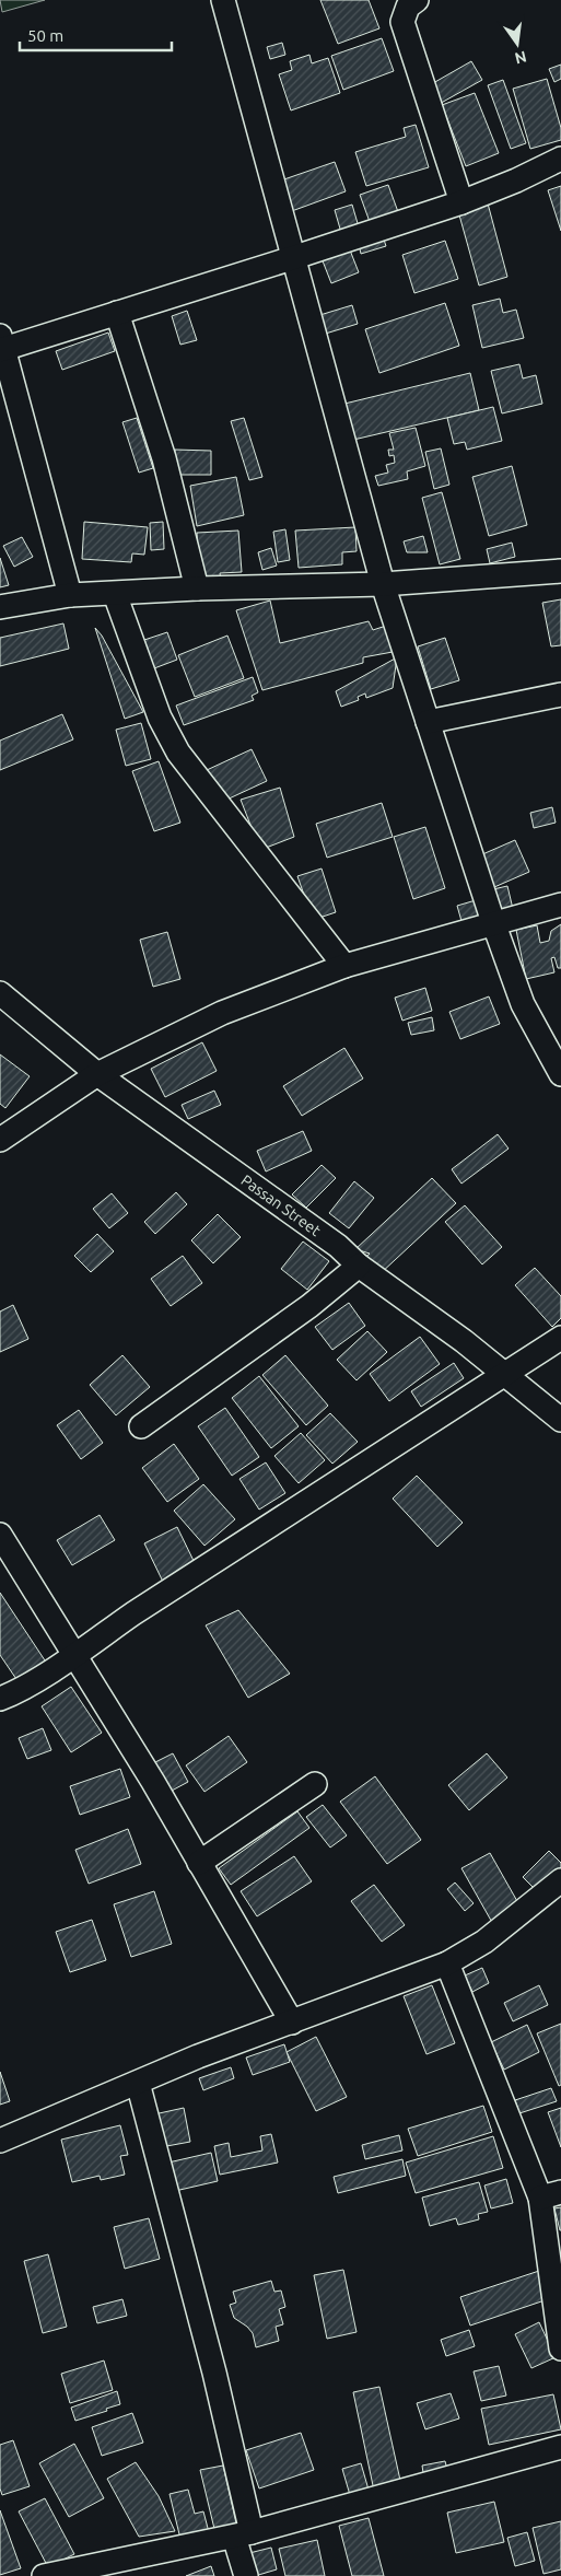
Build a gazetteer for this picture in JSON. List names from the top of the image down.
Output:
{
  "streets": {
    "street": ["Passan Street"]
  },
  "scale_bar": "50 m",
  "north": "bottom"
}
